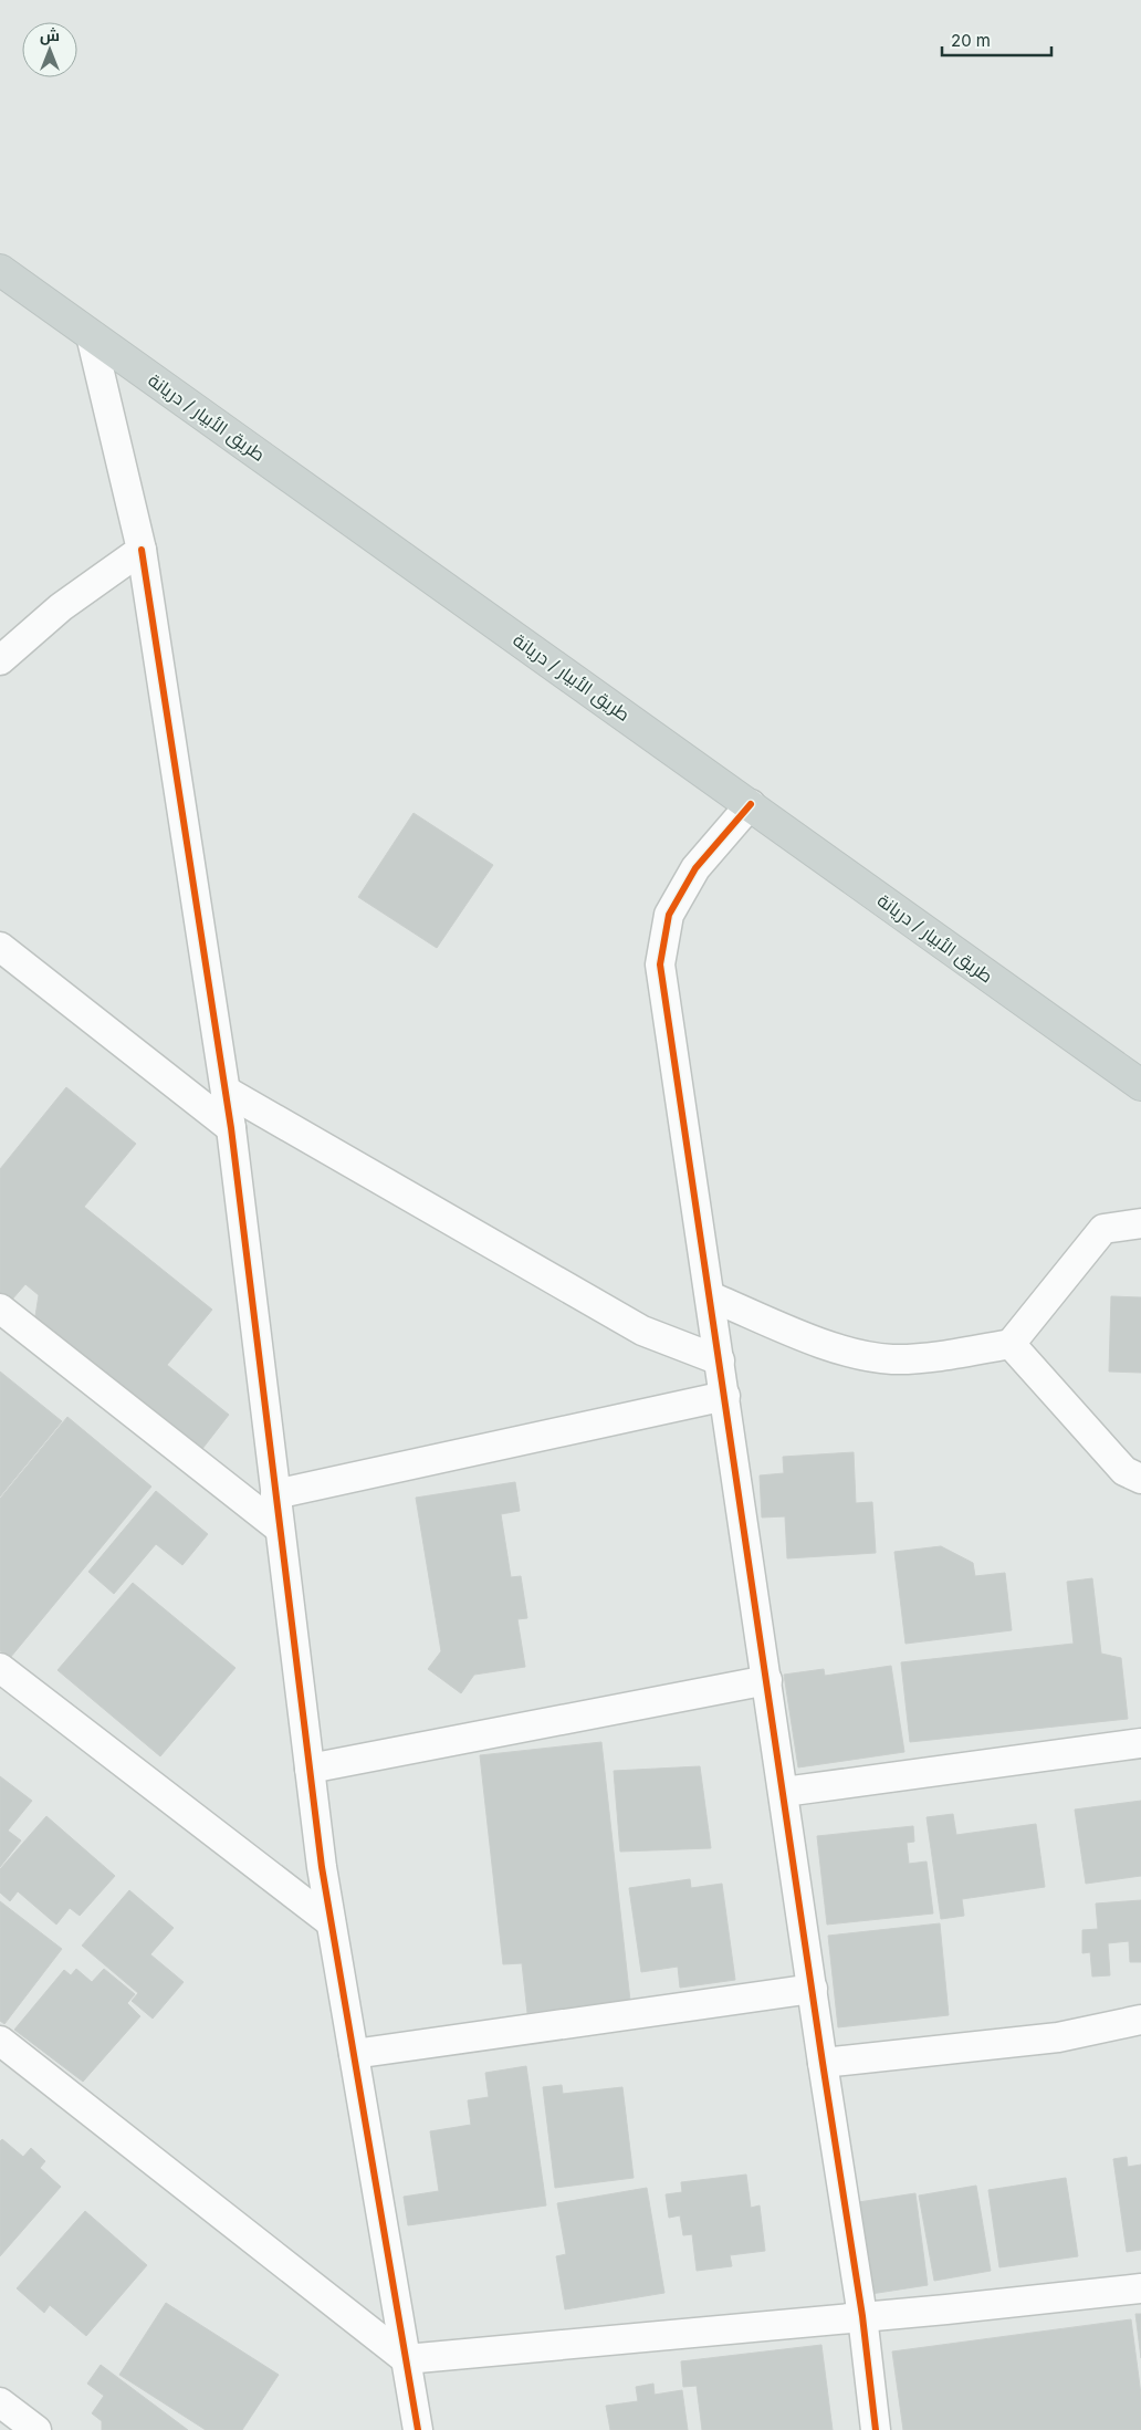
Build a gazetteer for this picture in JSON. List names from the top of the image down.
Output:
{
  "streets": {
    "main road": ["طريق الأبيار / دريانة"]
  },
  "scale_bar": "20 m",
  "north": "top"
}
